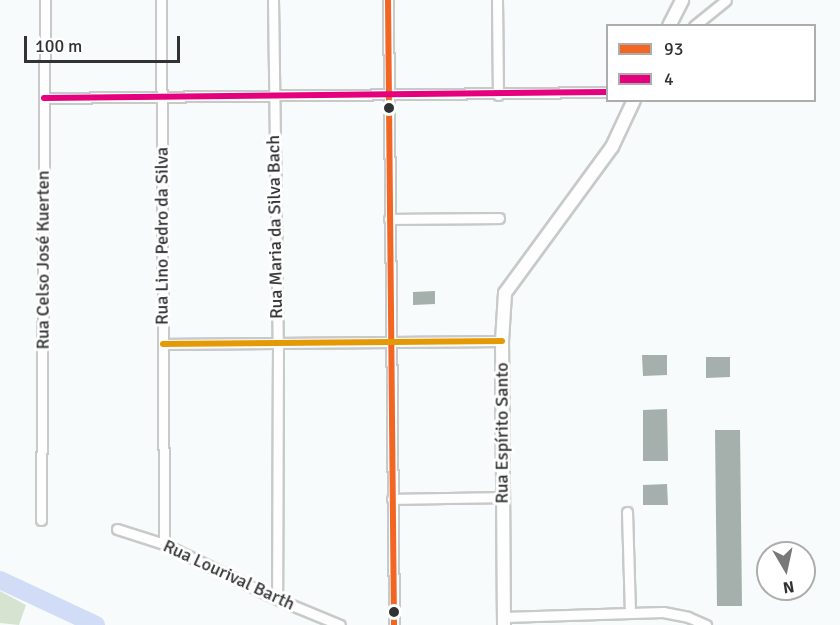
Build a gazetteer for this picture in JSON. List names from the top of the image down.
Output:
{
  "streets": {
    "street": [
      "Rua Maria da Silva Bach",
      "Rua Lino Pedro da Silva",
      "Rua Celso José Kuerten",
      "Rua Espírito Santo",
      "Rua Lourival Barth"
    ]
  },
  "crossings": [
    ["Rua Maria da Silva Bach", "Rua Lourival Barth"],
    ["Rua Lino Pedro da Silva", "Rua Lourival Barth"]
  ],
  "lines": ["transit line 93", "transit line 4"],
  "legend": ["93", "4"],
  "scale_bar": "100 m",
  "north": "bottom"
}
